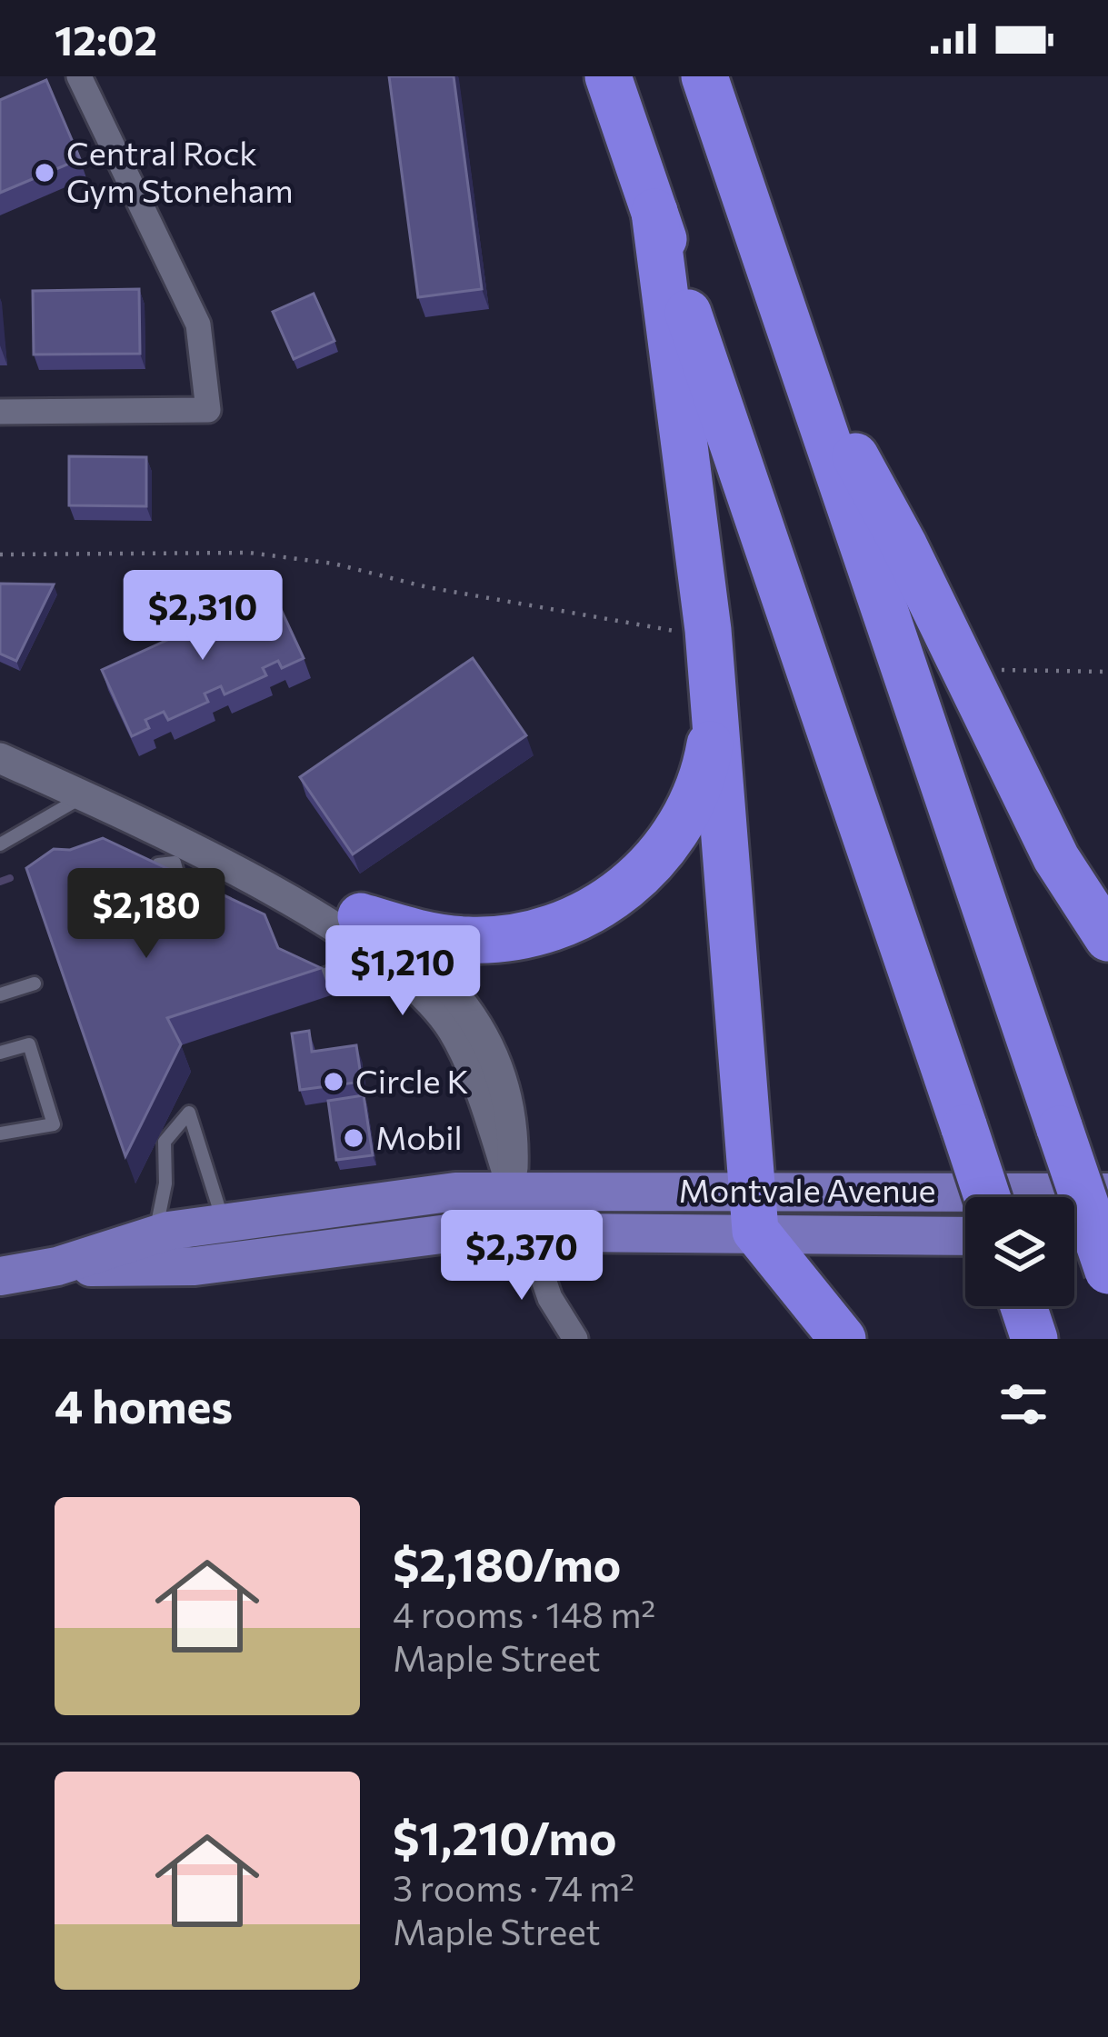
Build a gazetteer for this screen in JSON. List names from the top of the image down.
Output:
{
  "streets": {
    "main road": ["Montvale Avenue"]
  },
  "places": ["Central Rock Gym Stoneham", "Circle K", "Mobil"],
  "page": {
    "status": "12:02",
    "price": [
      "$2,310",
      "$2,180",
      "$1,210",
      "$2,370"
    ],
    "heading": "4 homes",
    "list": [
      {
        "name": "$2,180/mo",
        "note": "4 rooms · 148 m² · Maple Street"
      },
      {
        "name": "$1,210/mo",
        "note": "3 rooms · 74 m² · Maple Street"
      }
    ]
  }
}
